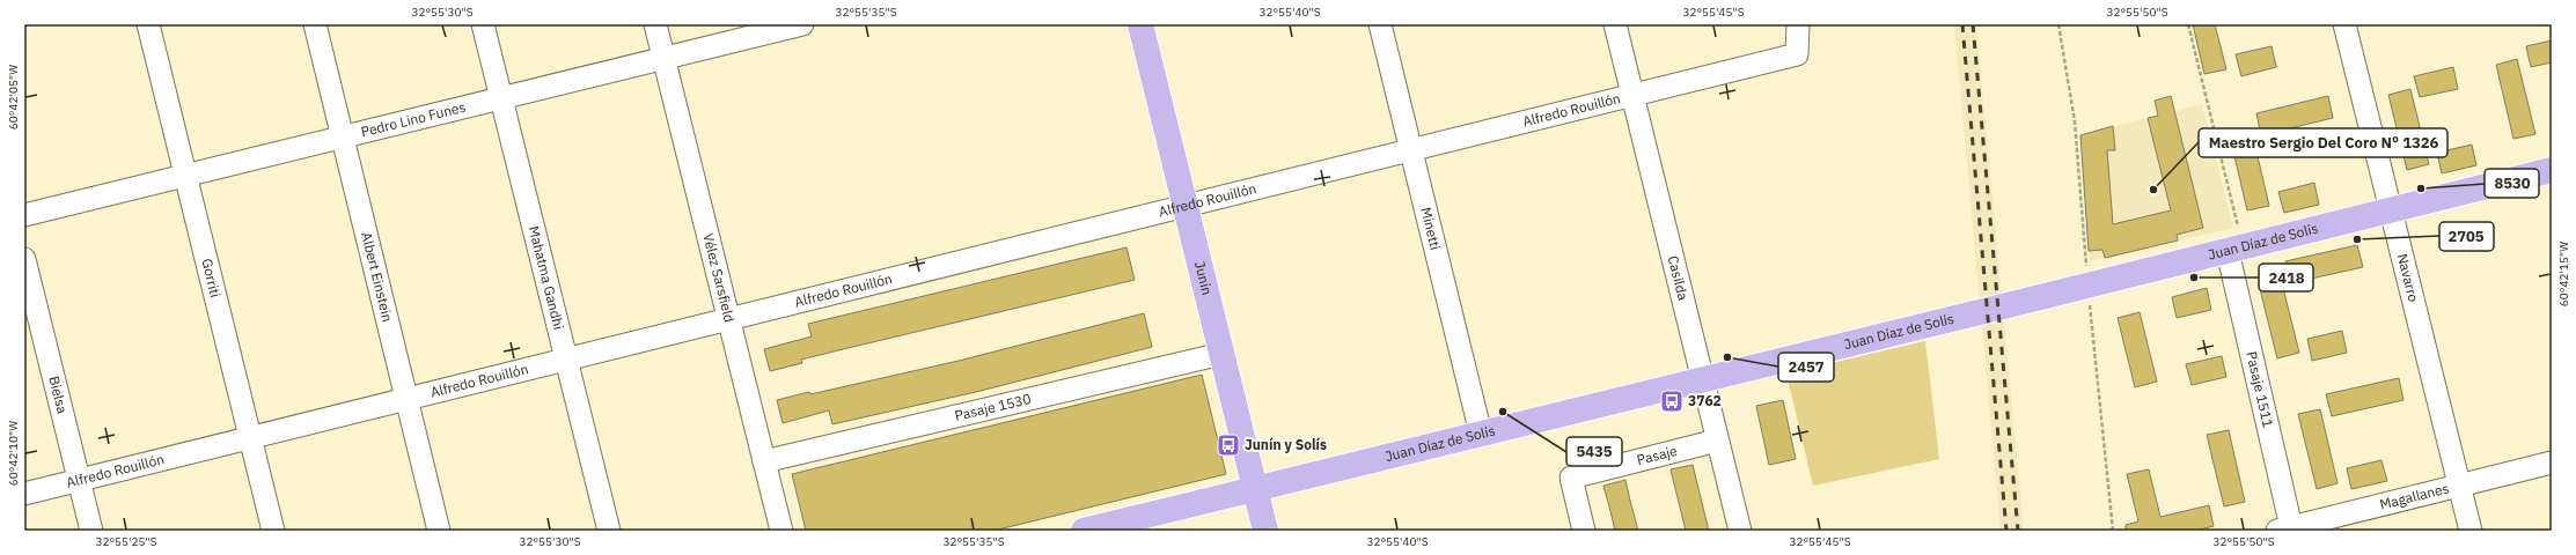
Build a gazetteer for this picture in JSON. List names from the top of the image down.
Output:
{
  "streets": {
    "main road": ["Juan Díaz de Solís", "Junín"],
    "street": [
      "Alfredo Rouillón",
      "Pedro Lino Funes",
      "Minetti",
      "Gorriti",
      "Albert Einstein",
      "Mahatma Gandhi",
      "Vélez Sarsfield",
      "Casilda",
      "Navarro",
      "Pasaje 1511",
      "Bielsa",
      "Pasaje 1530",
      "Pasaje",
      "Magallanes"
    ]
  },
  "crossings": [
    ["Alfredo Rouillón", "Minetti"],
    ["Alfredo Rouillón", "Gorriti"],
    ["Alfredo Rouillón", "Albert Einstein"],
    ["Alfredo Rouillón", "Mahatma Gandhi"],
    ["Alfredo Rouillón", "Vélez Sarsfield"],
    ["Alfredo Rouillón", "Junín"],
    ["Alfredo Rouillón", "Casilda"],
    ["Alfredo Rouillón", "Bielsa"],
    ["Pedro Lino Funes", "Gorriti"],
    ["Pedro Lino Funes", "Albert Einstein"],
    ["Pedro Lino Funes", "Mahatma Gandhi"],
    ["Pedro Lino Funes", "Vélez Sarsfield"],
    ["Minetti", "Juan Díaz de Solís"],
    ["Juan Díaz de Solís", "Junín"],
    ["Juan Díaz de Solís", "Casilda"],
    ["Juan Díaz de Solís", "Navarro"],
    ["Juan Díaz de Solís", "Pasaje 1511"],
    ["Vélez Sarsfield", "Pasaje 1530"],
    ["Junín", "Pasaje 1530"],
    ["Casilda", "Pasaje"],
    ["Navarro", "Magallanes"],
    ["Pasaje 1511", "Magallanes"]
  ],
  "places": {
    "other": [
      "8530",
      "Maestro Sergio Del Coro N° 1326",
      "2705",
      "2418",
      "2457",
      "5435"
    ],
    "bus stop": ["3762", "Junín y Solís"]
  },
  "coordinates": [
    "32°55'30\"S",
    "32°55'35\"S",
    "32°55'40\"S",
    "32°55'45\"S",
    "32°55'50\"S",
    "60°42'05\"W",
    "60°42'15\"W",
    "60°42'10\"W",
    "32°55'25\"S"
  ]
}
